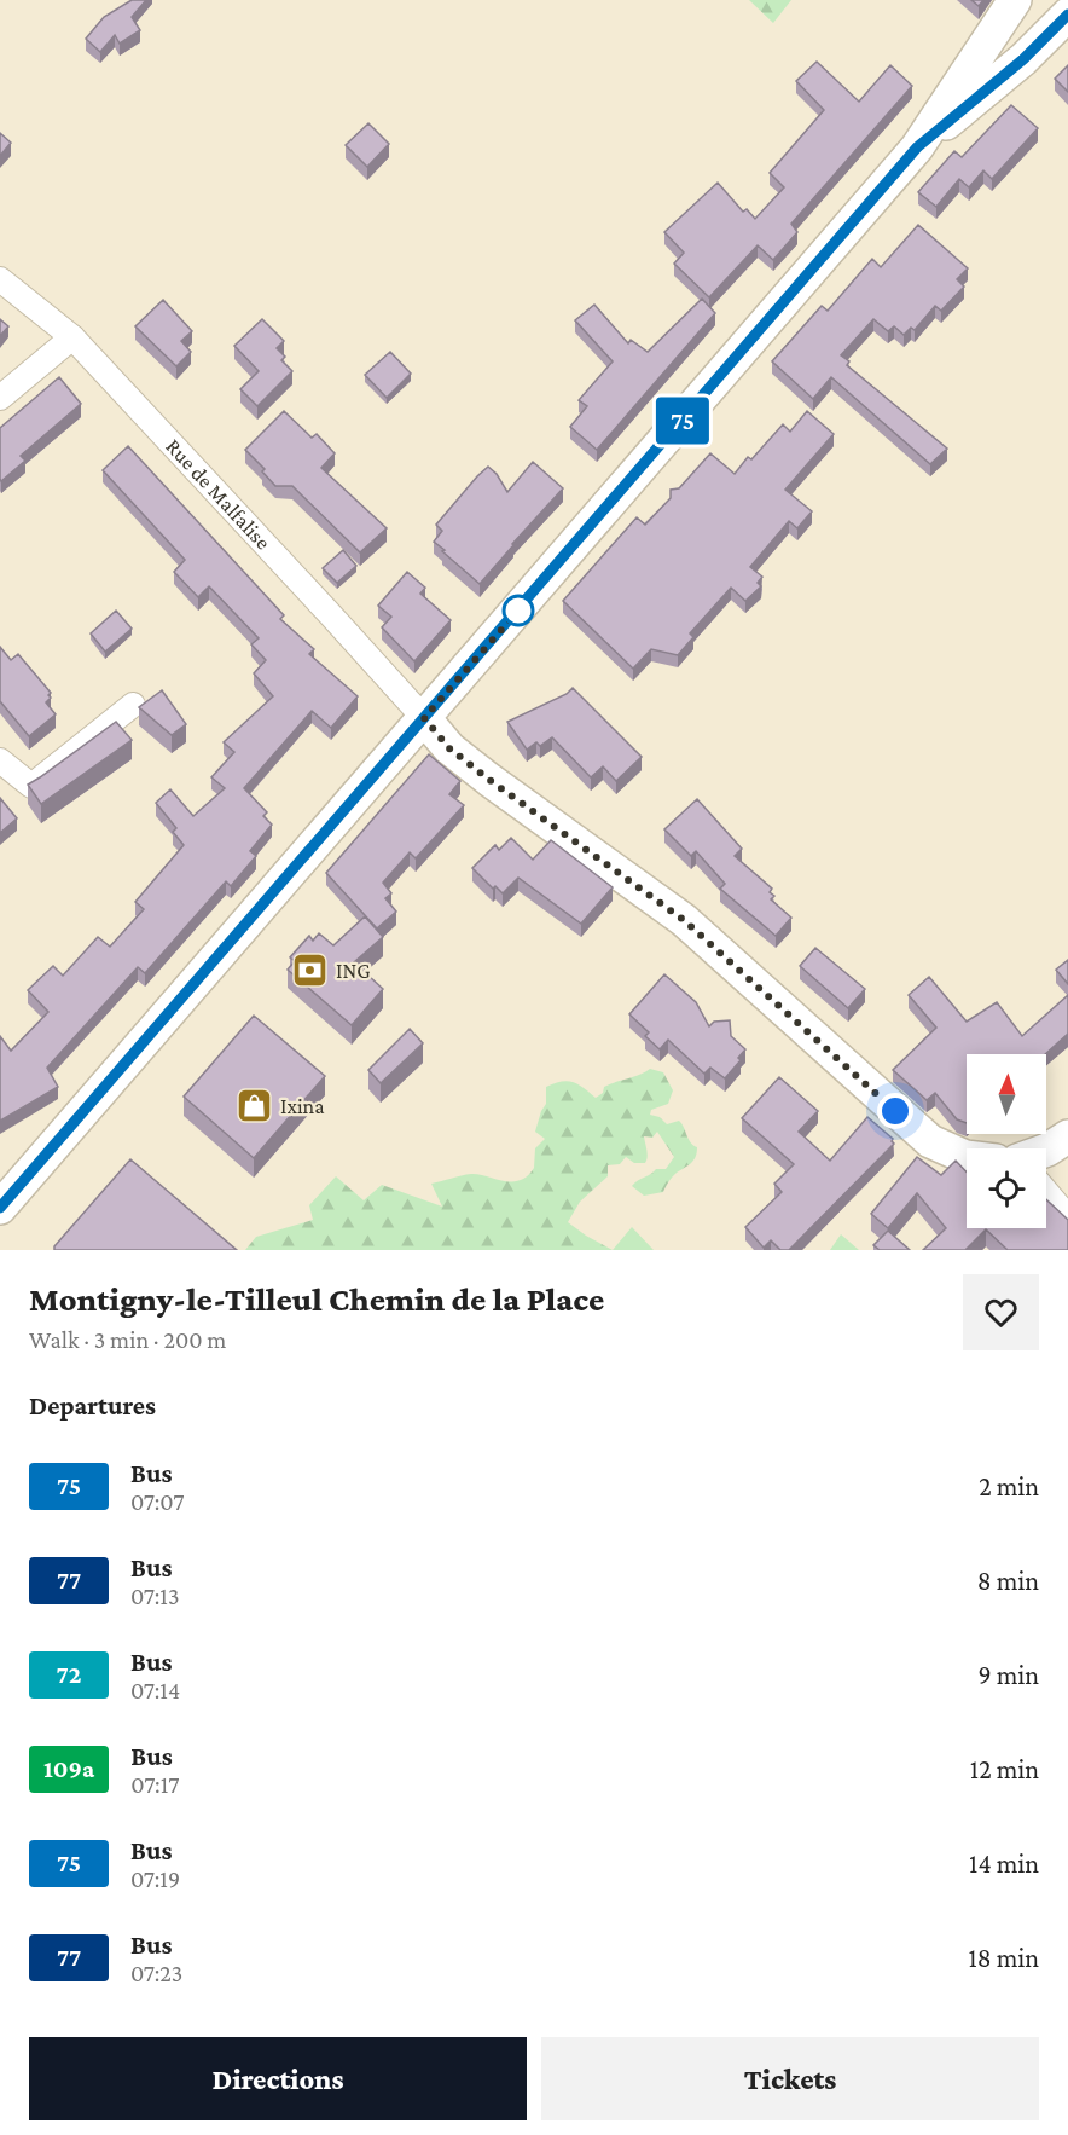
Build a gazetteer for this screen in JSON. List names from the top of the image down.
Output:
{
  "streets": {
    "street": ["Rue de Malfalise"]
  },
  "places": {
    "bank": ["ING"],
    "shop": ["Ixina"]
  },
  "lines": ["bus line 75"],
  "north": "top",
  "page": {
    "on_map": "75",
    "heading": [
      ["Montigny-le-Tilleul Chemin de la Place", "Walk · 3 min · 200 m"],
      "Departures"
    ],
    "list": [
      {
        "mark": "75",
        "name": "Bus",
        "note": "07:07",
        "value": "2 min"
      },
      {
        "mark": "77",
        "name": "Bus",
        "note": "07:13",
        "value": "8 min"
      },
      {
        "mark": "72",
        "name": "Bus",
        "note": "07:14",
        "value": "9 min"
      },
      {
        "mark": "109a",
        "name": "Bus",
        "note": "07:17",
        "value": "12 min"
      },
      {
        "mark": "75",
        "name": "Bus",
        "note": "07:19",
        "value": "14 min"
      },
      {
        "mark": "77",
        "name": "Bus",
        "note": "07:23",
        "value": "18 min"
      }
    ],
    "buttons": ["Directions", "Tickets"]
  }
}
